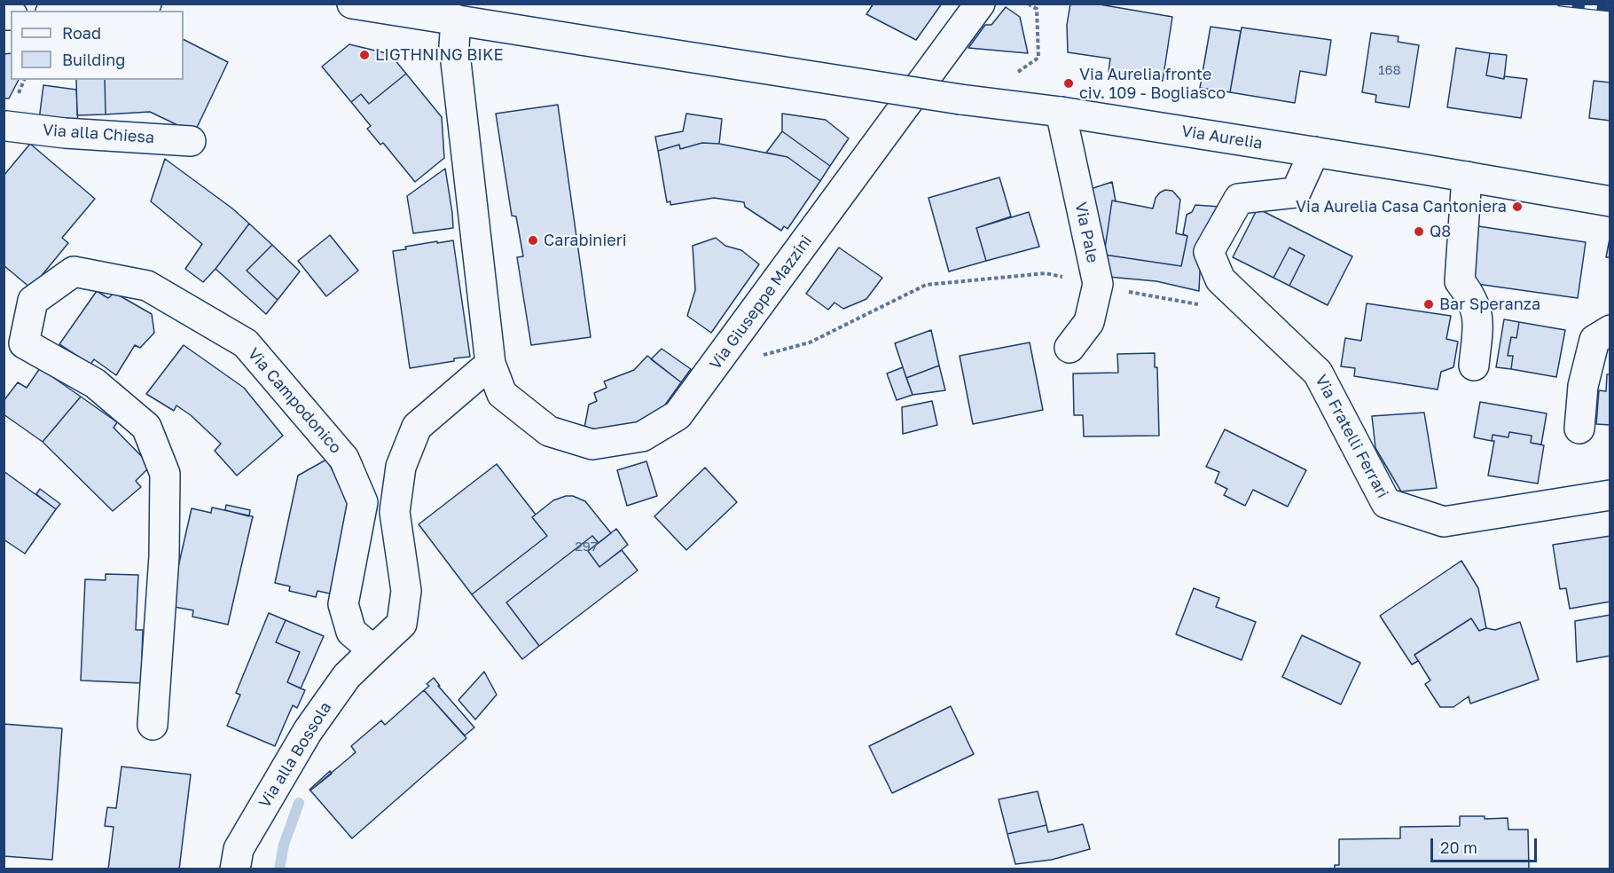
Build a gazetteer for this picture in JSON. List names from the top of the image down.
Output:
{
  "streets": {
    "street": [
      "Via alla Chiesa",
      "Via Aurelia",
      "Via Pale",
      "Via Giuseppe Mazzini",
      "Via Campodonico",
      "Via Fratelli Ferrari",
      "Via alla Bossola"
    ]
  },
  "crossings": [
    ["Via Aurelia", "Via Pale"],
    ["Via Aurelia", "Via Fratelli Ferrari"],
    ["Via Campodonico", "Via alla Bossola"]
  ],
  "places": [
    "LIGTHNING BIKE",
    "Via Aurelia fronte civ. 109 - Bogliasco",
    "Via Aurelia Casa Cantoniera",
    "Q8",
    "Carabinieri",
    "Bar Speranza"
  ],
  "house_numbers": ["168", "297"],
  "legend": ["Road", "Building"],
  "scale_bar": "20 m"
}
